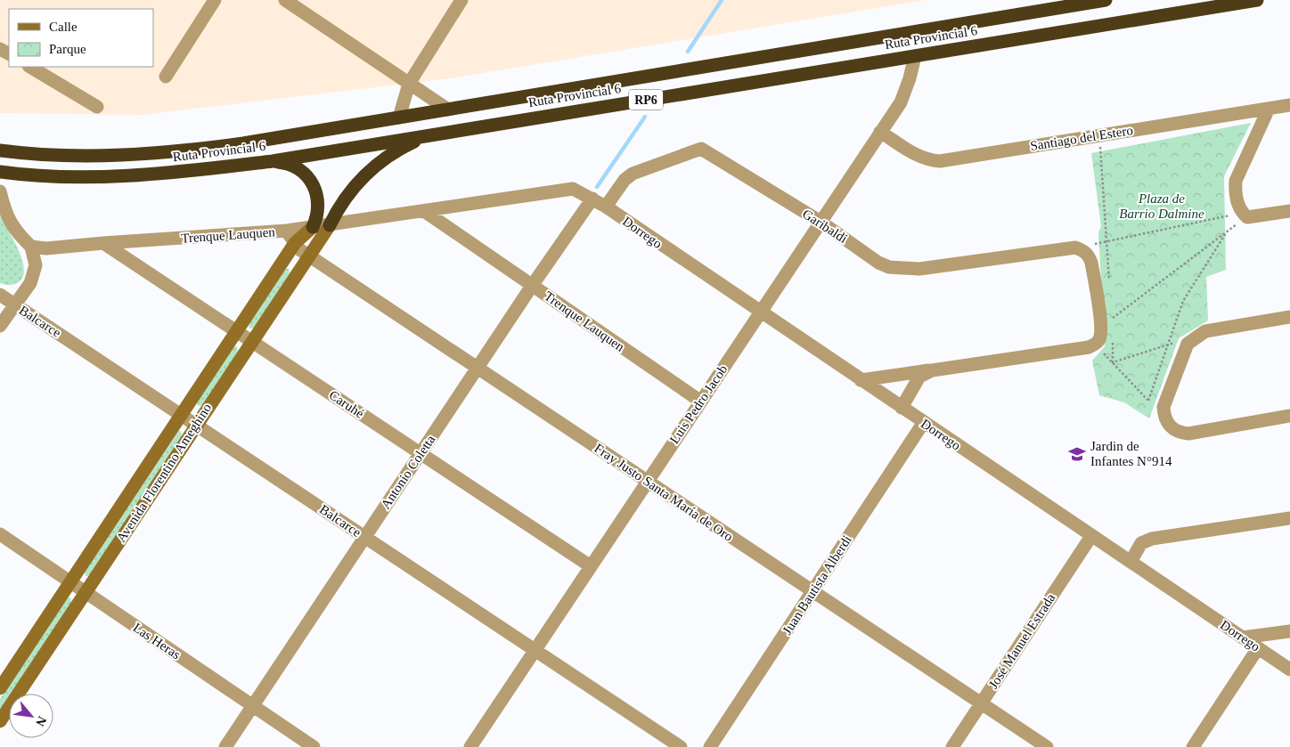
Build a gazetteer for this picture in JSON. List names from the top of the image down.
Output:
{
  "streets": {
    "highway": ["Ruta Provincial 6", "RP6"],
    "main road": ["Avenida Florentino Ameghino"],
    "street": [
      "Santiago del Estero",
      "Garibaldi",
      "Dorrego",
      "Trenque Lauquen",
      "Balcarce",
      "Caruhé",
      "Luis Pedro Jacob",
      "Antonio Coletta",
      "Fray Justo Santa María de Oro",
      "Juan Bautista Alberdi",
      "Las Heras",
      "José Manuel Estrada"
    ]
  },
  "crossings": [
    ["Ruta Provincial 6", "Luis Pedro Jacob"],
    ["Santiago del Estero", "Luis Pedro Jacob"],
    ["Garibaldi", "Dorrego"],
    ["Garibaldi", "Luis Pedro Jacob"],
    ["Dorrego", "Trenque Lauquen"],
    ["Dorrego", "Luis Pedro Jacob"],
    ["Dorrego", "Antonio Coletta"],
    ["Dorrego", "Juan Bautista Alberdi"],
    ["Dorrego", "José Manuel Estrada"],
    ["Trenque Lauquen", "Caruhé"],
    ["Trenque Lauquen", "Luis Pedro Jacob"],
    ["Trenque Lauquen", "Antonio Coletta"],
    ["Trenque Lauquen", "Avenida Florentino Ameghino"],
    ["Trenque Lauquen", "Fray Justo Santa María de Oro"],
    ["Balcarce", "Luis Pedro Jacob"],
    ["Balcarce", "Antonio Coletta"],
    ["Balcarce", "Avenida Florentino Ameghino"],
    ["Caruhé", "Luis Pedro Jacob"],
    ["Caruhé", "Antonio Coletta"],
    ["Caruhé", "Avenida Florentino Ameghino"],
    ["Luis Pedro Jacob", "Fray Justo Santa María de Oro"],
    ["Antonio Coletta", "Fray Justo Santa María de Oro"],
    ["Antonio Coletta", "Las Heras"],
    ["Avenida Florentino Ameghino", "Fray Justo Santa María de Oro"],
    ["Avenida Florentino Ameghino", "Las Heras"],
    ["Fray Justo Santa María de Oro", "Juan Bautista Alberdi"],
    ["Fray Justo Santa María de Oro", "José Manuel Estrada"]
  ],
  "parks": ["Plaza de Barrio Dalmine"],
  "places": {
    "school or university": ["Jardin de Infantes N°914"]
  },
  "legend": ["Calle", "Parque"],
  "north": "bottom right"
}
